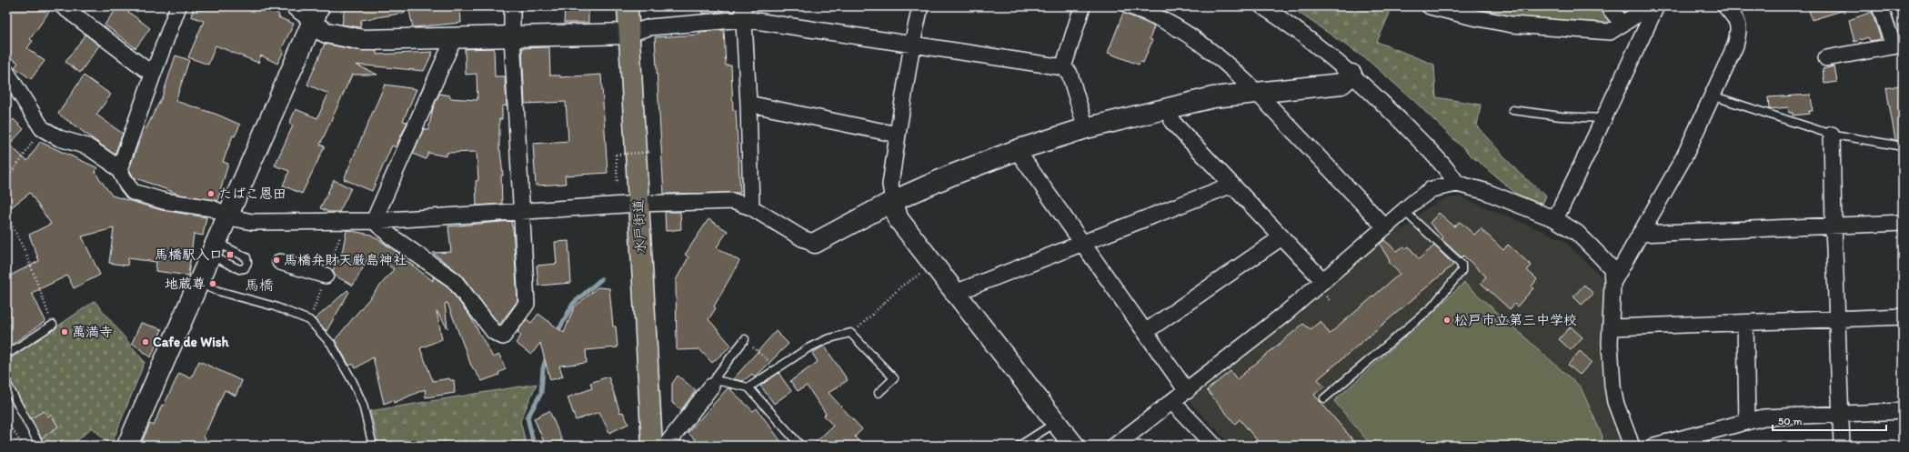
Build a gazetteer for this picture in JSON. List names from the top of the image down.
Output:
{
  "streets": {
    "highway": ["水戸街道"]
  },
  "districts": ["馬橋"],
  "places": {
    "other": [
      "たばこ恩田",
      "馬橋弁財天厳島神社",
      "地蔵尊",
      "松戸市立第三中学校",
      "萬満寺",
      "Cafe de Wish"
    ],
    "transit": ["馬橋駅入口"]
  },
  "scale_bar": "50 m"
}
